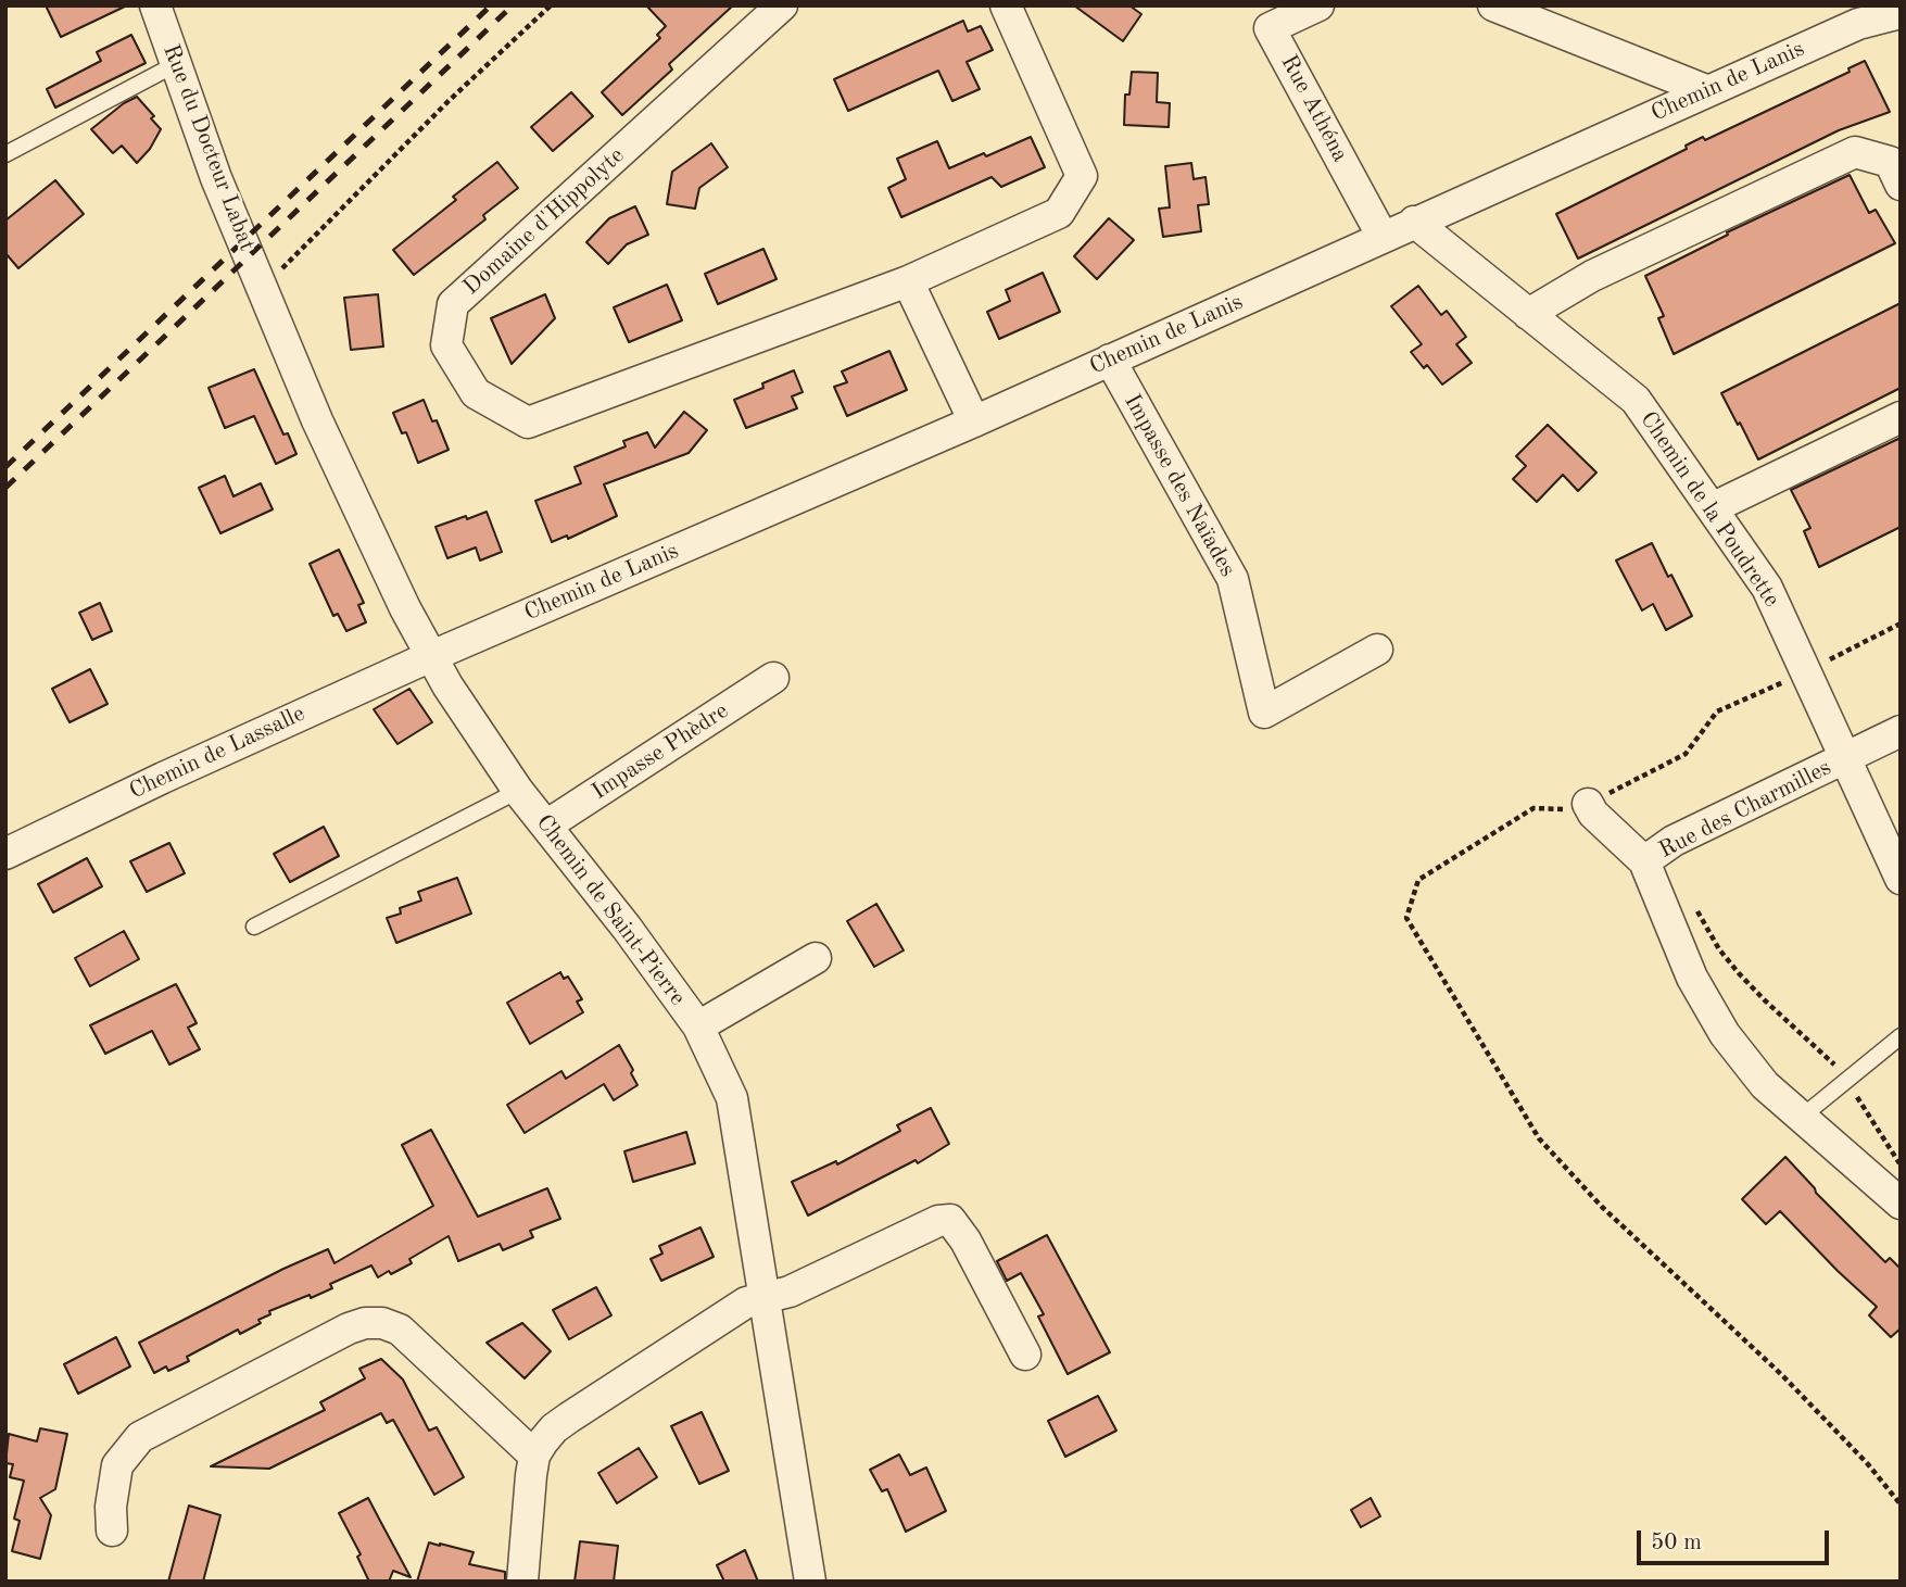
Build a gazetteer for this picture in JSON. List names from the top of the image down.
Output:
{
  "streets": {
    "street": [
      "Chemin de Lanis",
      "Rue Athéna",
      "Rue du Docteur Labat",
      "Domaine d'Hippolyte",
      "Impasse des Naïades",
      "Chemin de la Poudrette",
      "Impasse Phèdre",
      "Chemin de Lassalle",
      "Rue des Charmilles",
      "Chemin de Saint-Pierre"
    ]
  },
  "crossings": [
    ["Chemin de Lanis", "Rue Athéna"],
    ["Chemin de Lanis", "Impasse des Naïades"],
    ["Chemin de Lanis", "Chemin de la Poudrette"],
    ["Chemin de Lanis", "Chemin de Lassalle"],
    ["Chemin de Lanis", "Chemin de Saint-Pierre"],
    ["Rue du Docteur Labat", "Chemin de Saint-Pierre"],
    ["Chemin de la Poudrette", "Rue des Charmilles"],
    ["Impasse Phèdre", "Chemin de Saint-Pierre"],
    ["Chemin de Lassalle", "Chemin de Saint-Pierre"]
  ],
  "scale_bar": "50 m"
}
